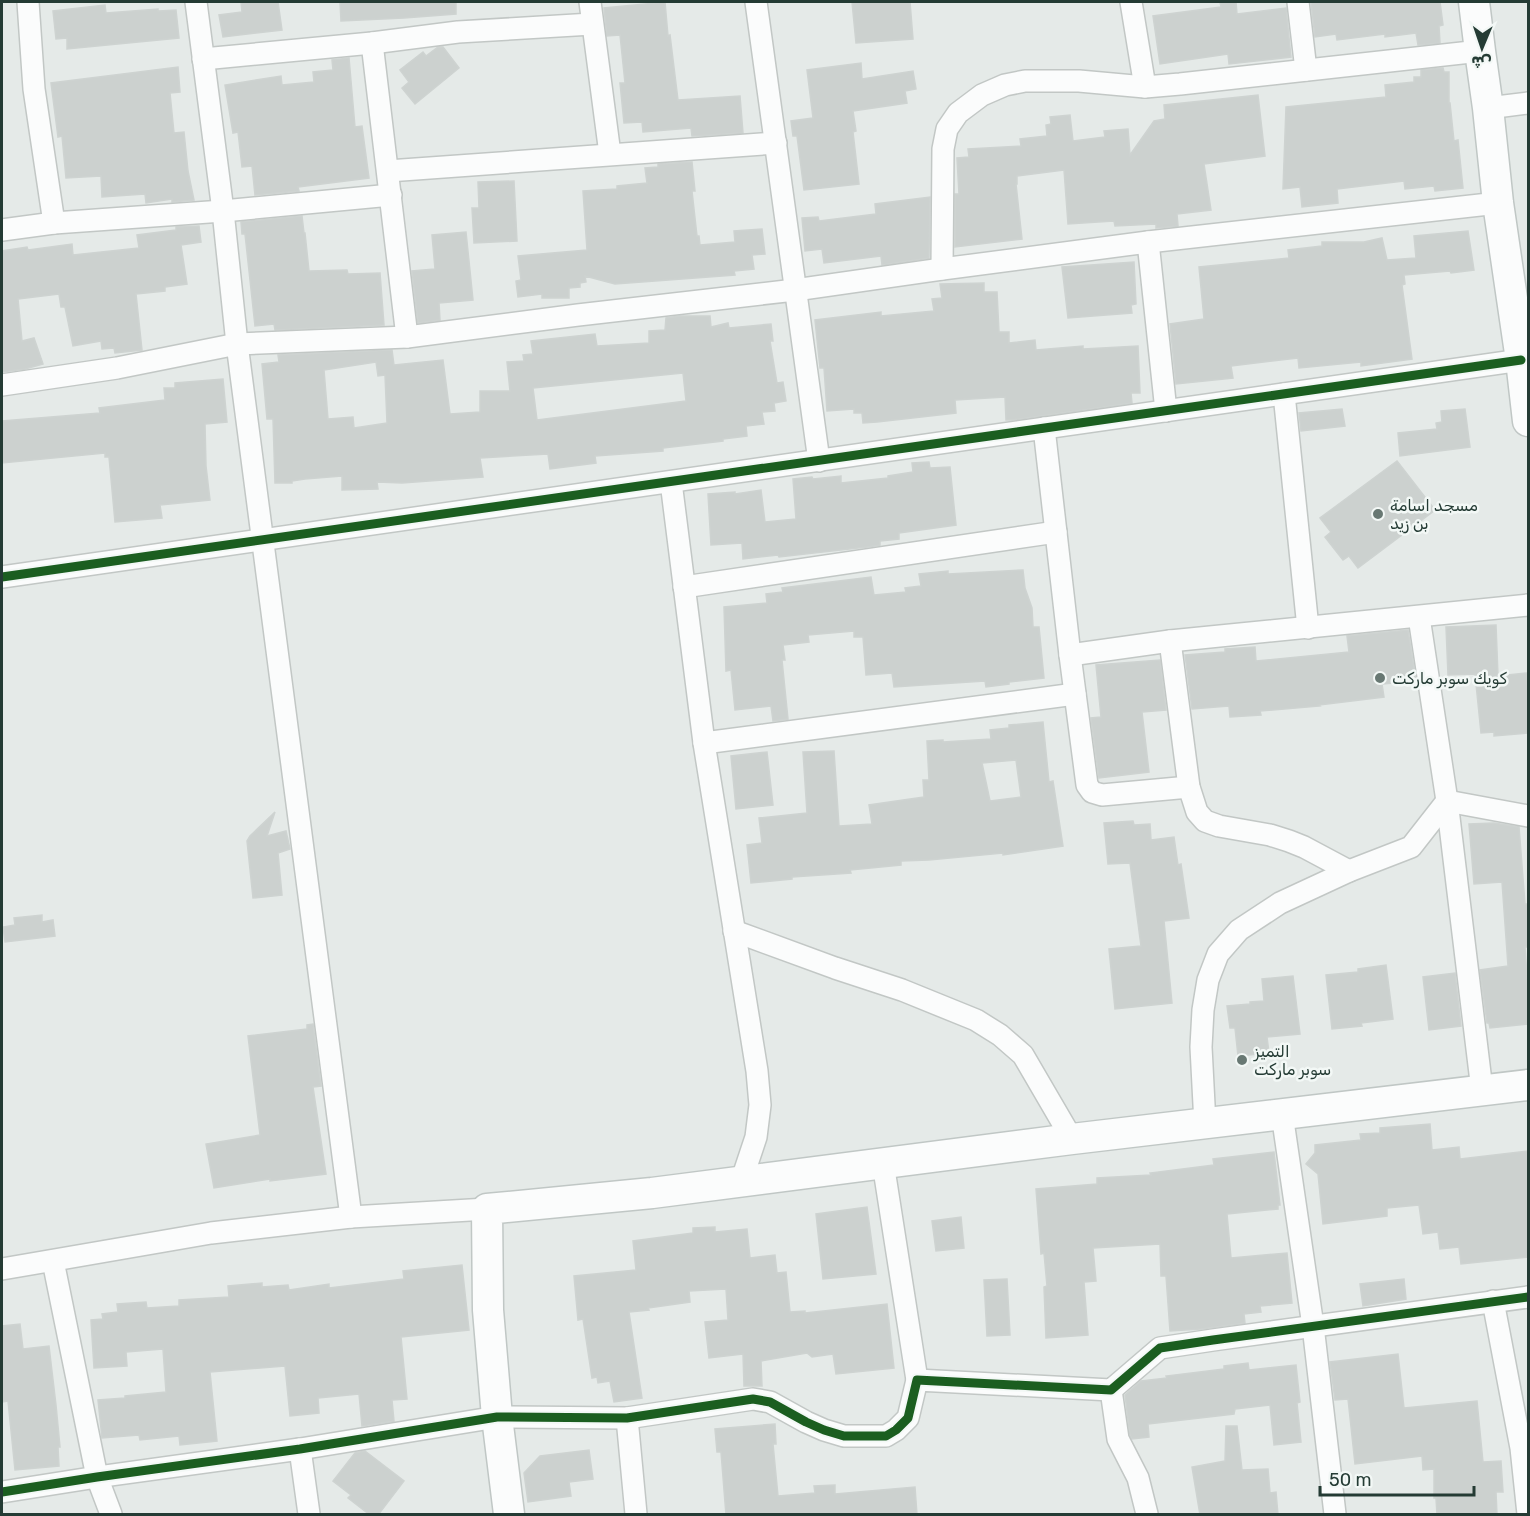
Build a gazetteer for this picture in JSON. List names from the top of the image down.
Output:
{
  "places": ["مسجد اسامة بن زيد", "كويك سوبر ماركت", "التميز سوبر ماركت"],
  "scale_bar": "50 m",
  "north": "bottom"
}
